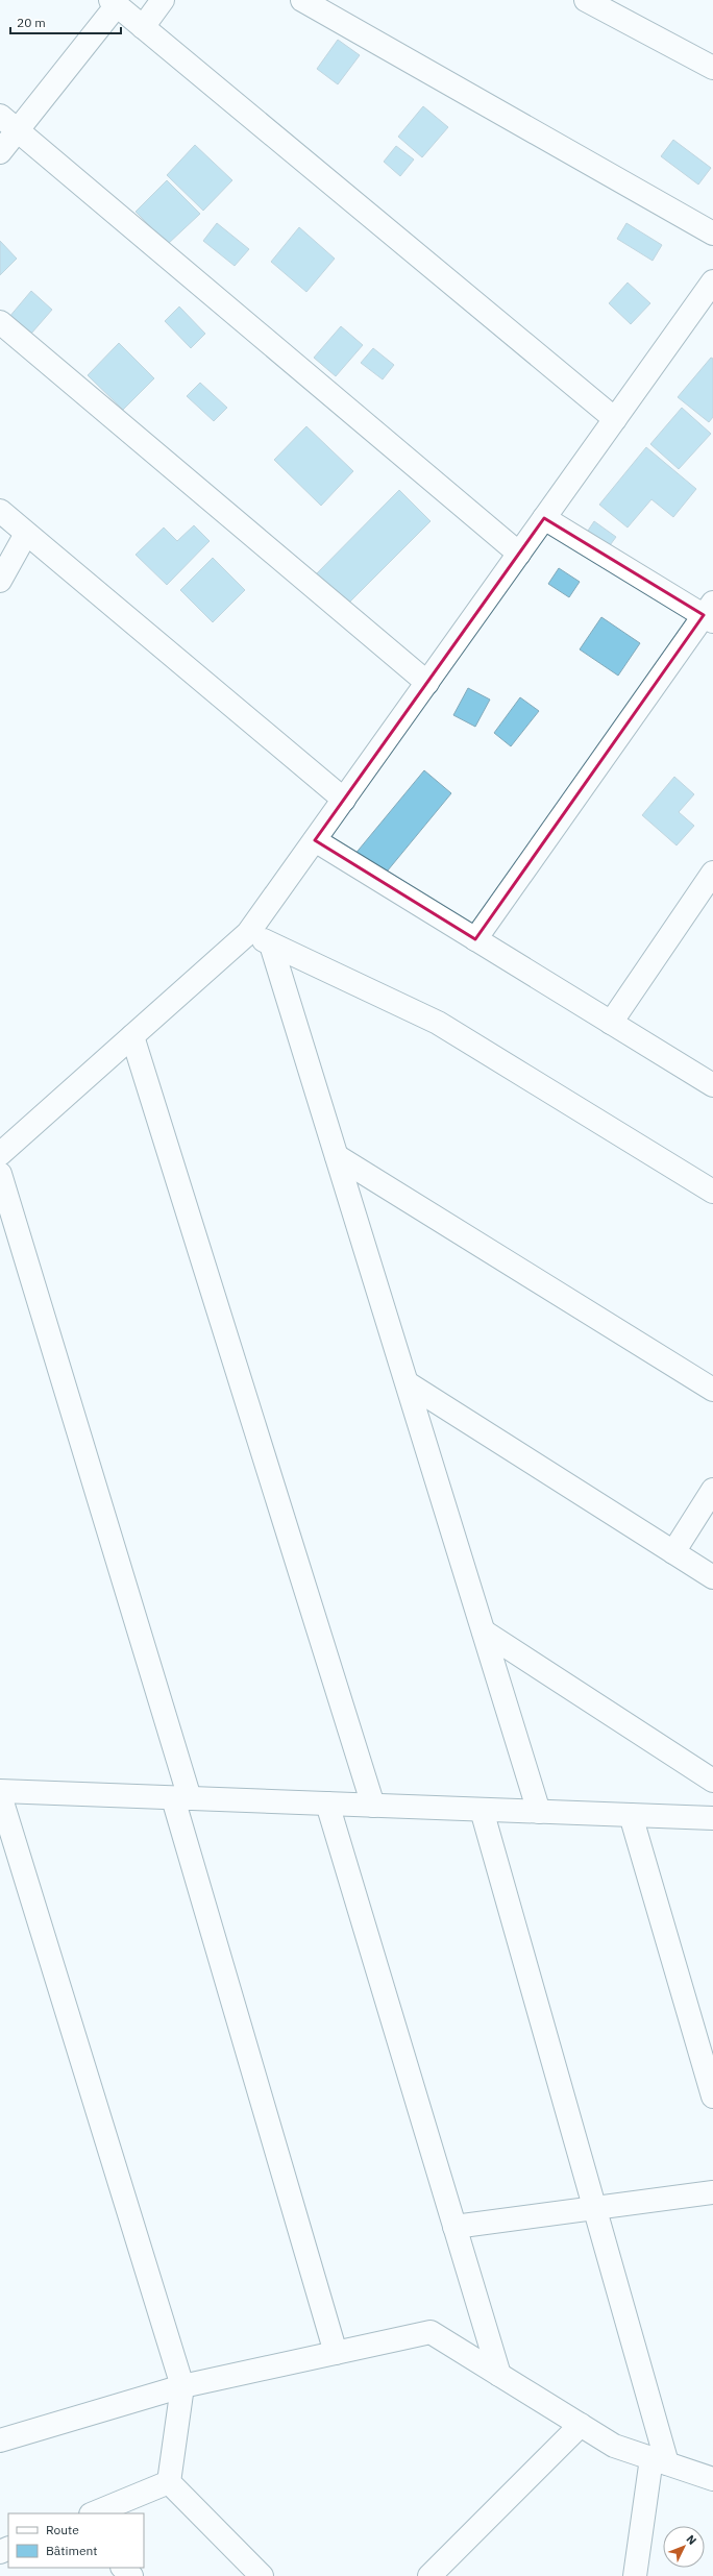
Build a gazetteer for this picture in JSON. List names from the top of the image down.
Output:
{
  "legend": ["Route", "Bâtiment"],
  "scale_bar": "20 m",
  "north": "top right"
}
